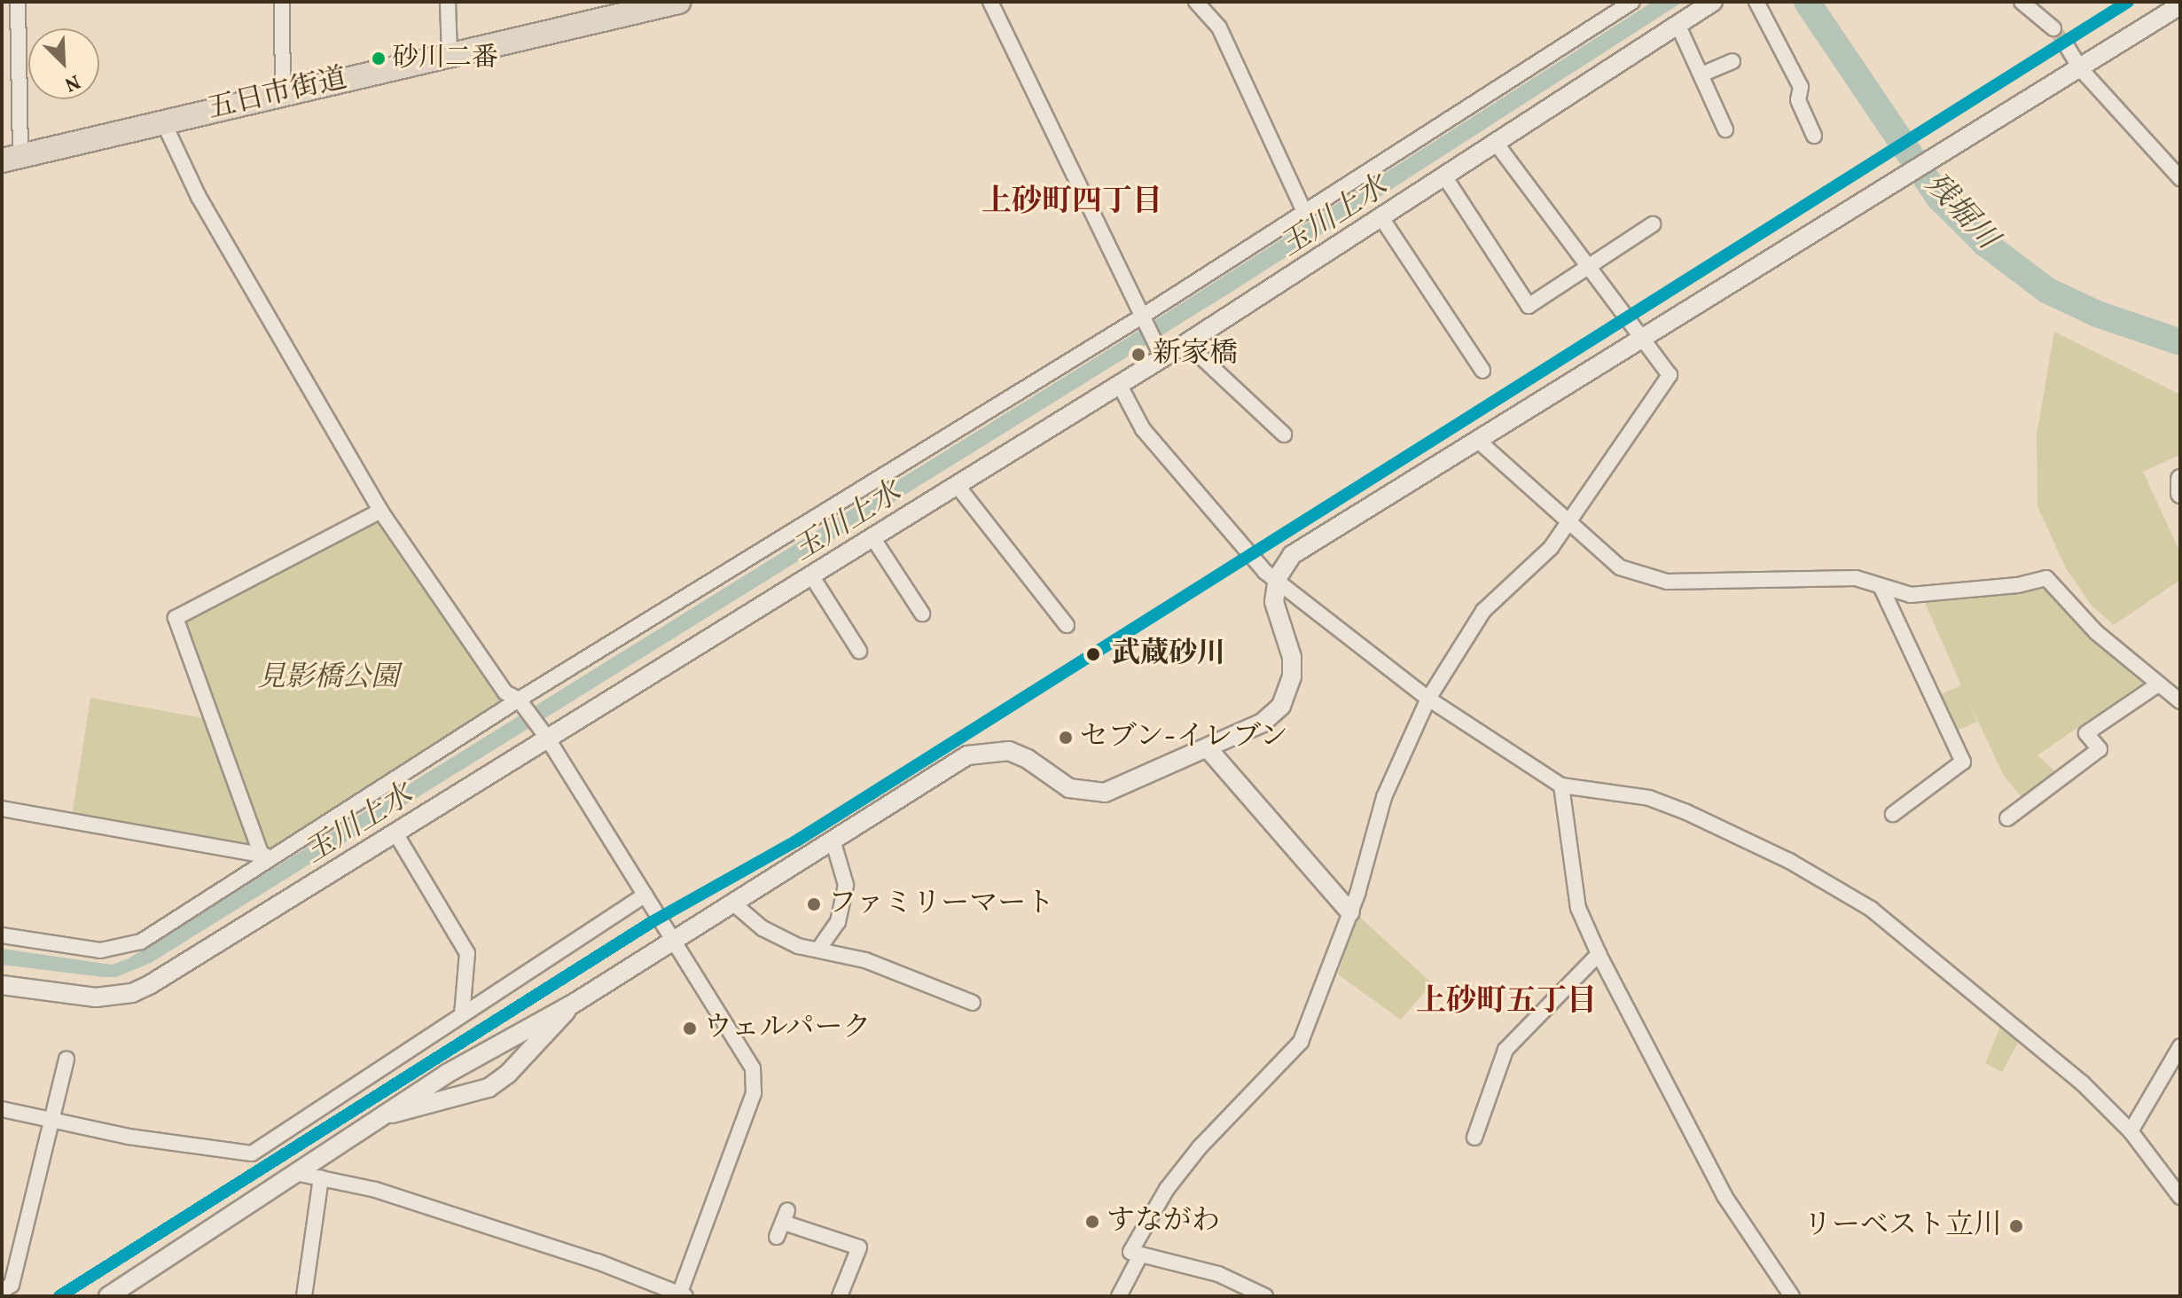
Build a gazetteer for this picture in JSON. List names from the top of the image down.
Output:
{
  "streets": {
    "main road": ["五日市街道"]
  },
  "districts": ["上砂町四丁目", "上砂町五丁目"],
  "water": ["残堀川", "玉川上水"],
  "parks": ["見影橋公園"],
  "places": [
    "砂川二番",
    "新家橋",
    "武蔵砂川",
    "セブン-イレブン",
    "ファミリーマート",
    "ウェルパーク",
    "すながわ",
    "リーベスト立川"
  ],
  "north": "bottom right"
}
